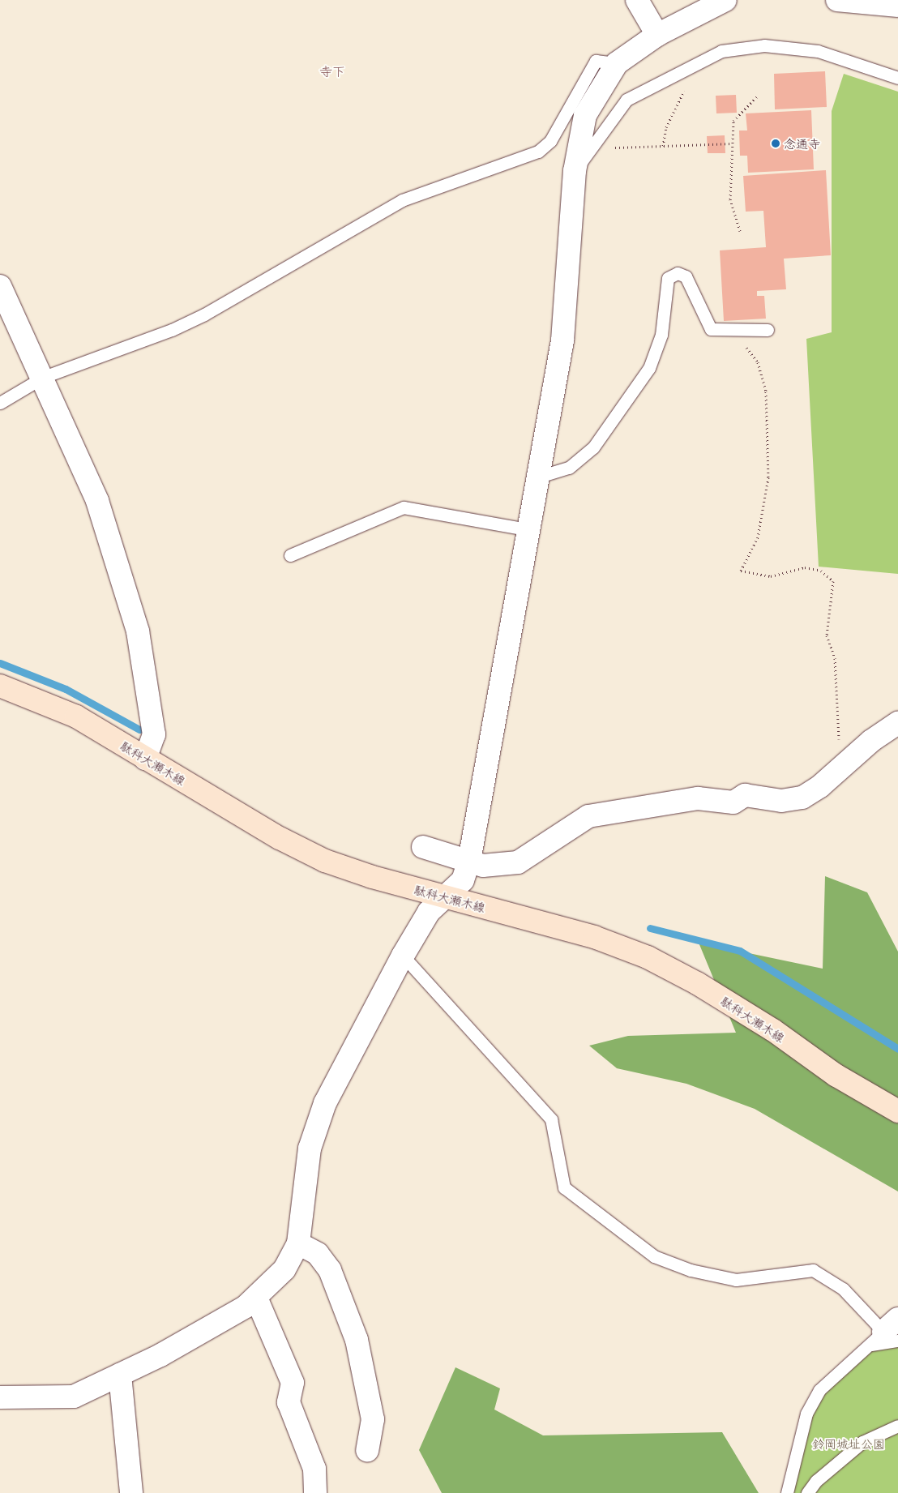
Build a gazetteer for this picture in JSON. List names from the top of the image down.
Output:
{
  "streets": {
    "main road": ["駄科大瀬木線"]
  },
  "districts": ["寺下"],
  "parks": ["鈴岡城址公園"],
  "places": ["念通寺"]
}
